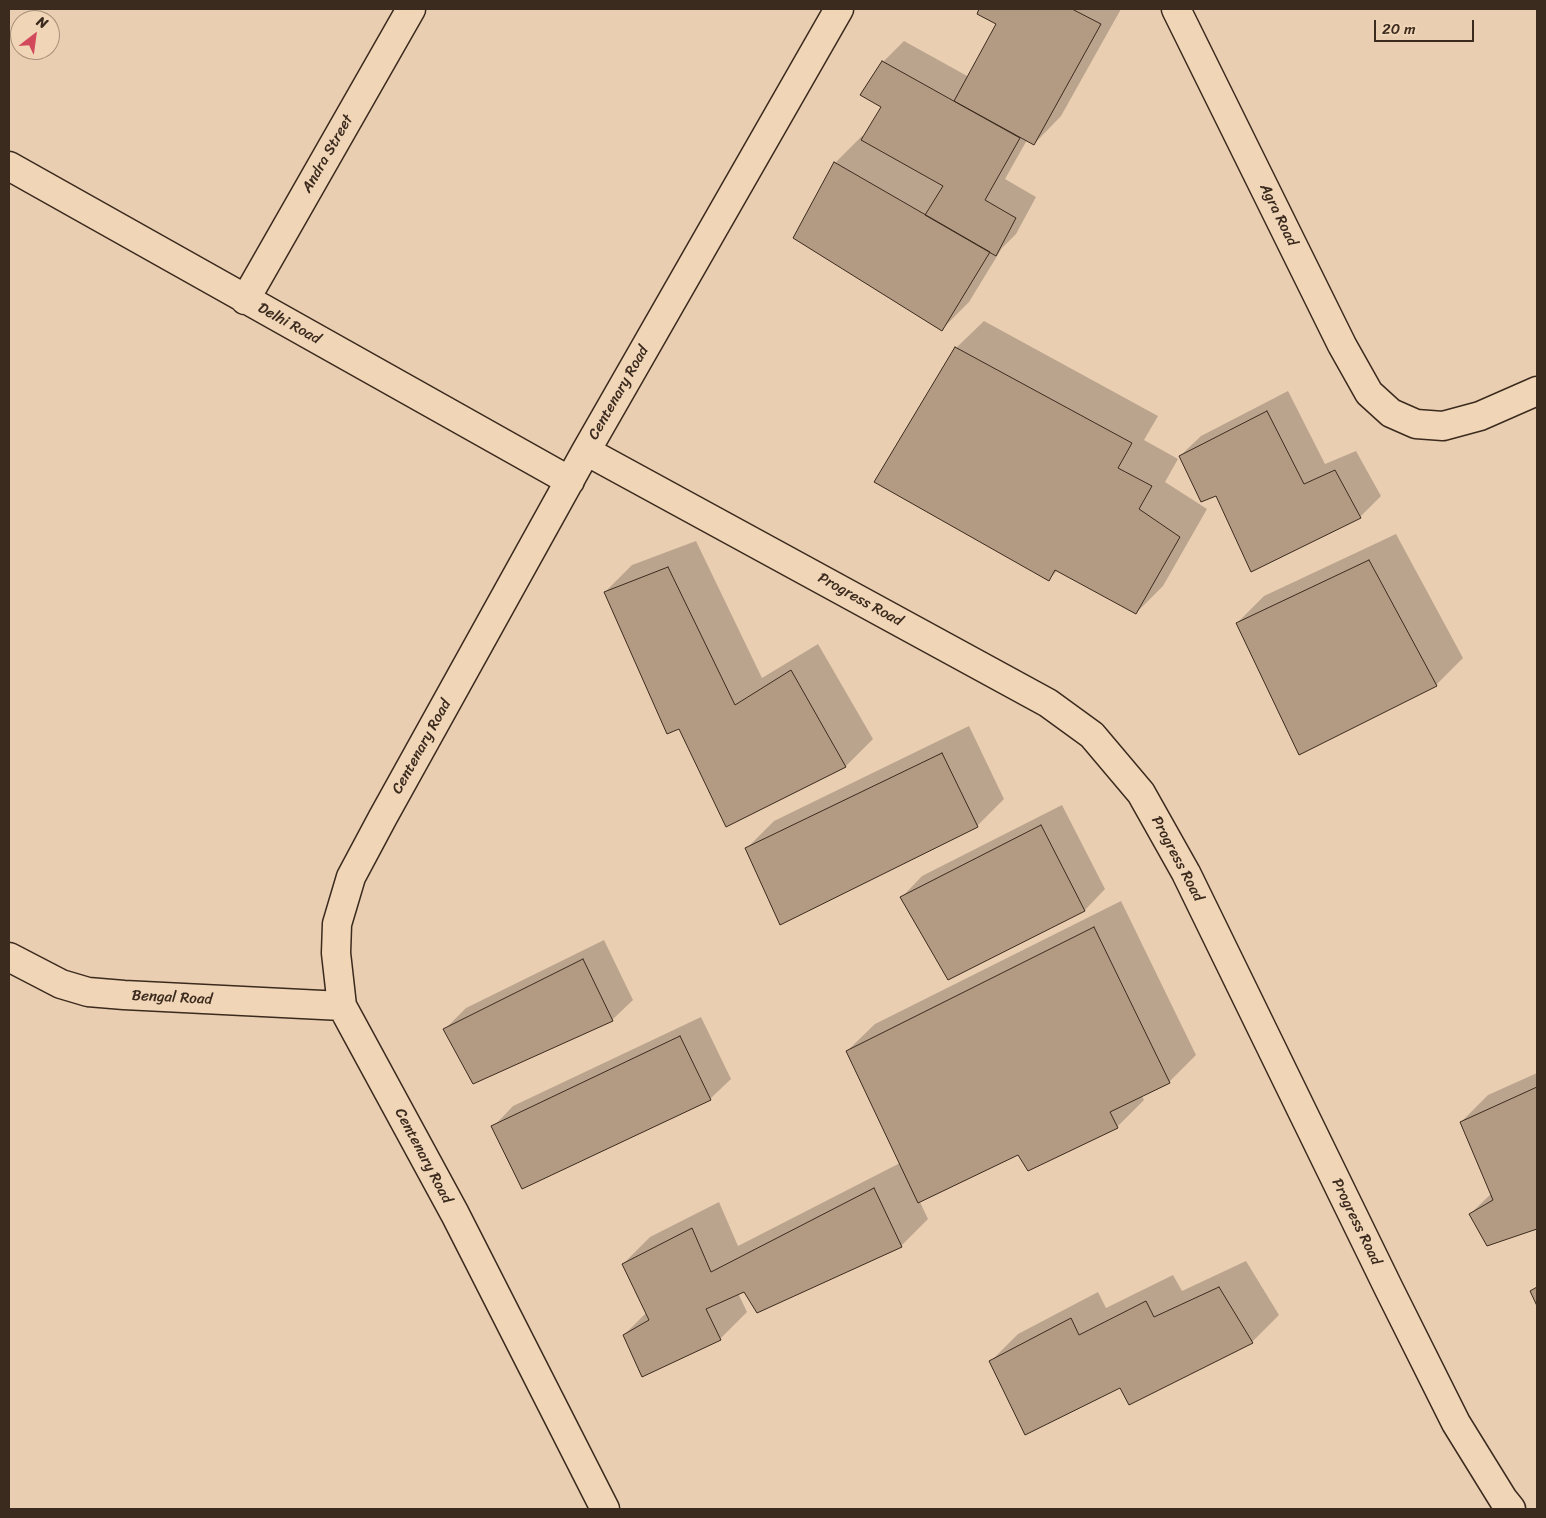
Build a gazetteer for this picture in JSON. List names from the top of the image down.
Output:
{
  "streets": {
    "street": [
      "Andra Street",
      "Agra Road",
      "Delhi Road",
      "Centenary Road",
      "Progress Road",
      "Bengal Road"
    ]
  },
  "crossings": [
    ["Andra Street", "Delhi Road"],
    ["Delhi Road", "Centenary Road"],
    ["Centenary Road", "Progress Road"],
    ["Centenary Road", "Bengal Road"]
  ],
  "scale_bar": "20 m",
  "north": "top right"
}
